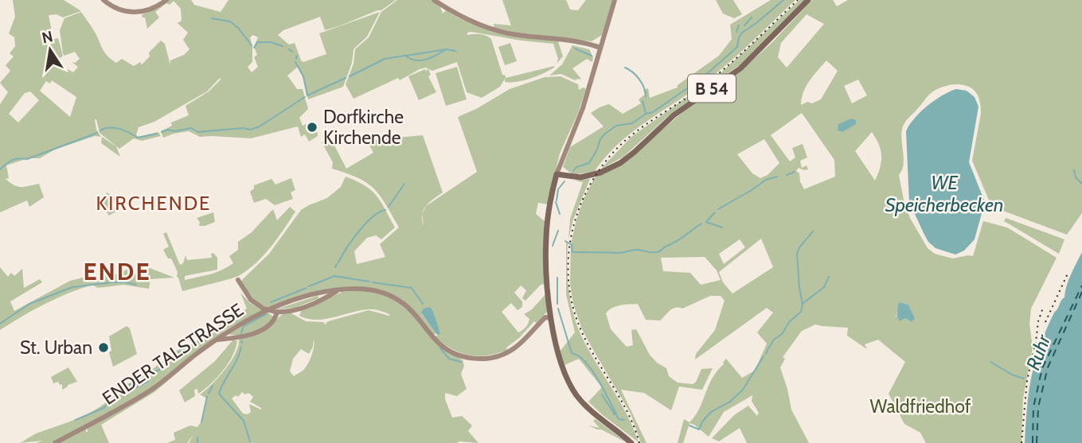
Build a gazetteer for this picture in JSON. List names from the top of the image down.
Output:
{
  "streets": {
    "main road": ["B 54", "ENDER TALSTRASSE"]
  },
  "districts": ["KIRCHENDE", "ENDE"],
  "water": ["WE Speicherbecken", "Ruhr"],
  "parks": ["Waldfriedhof"],
  "places": ["Dorfkirche Kirchende", "St. Urban"],
  "north": "top"
}
